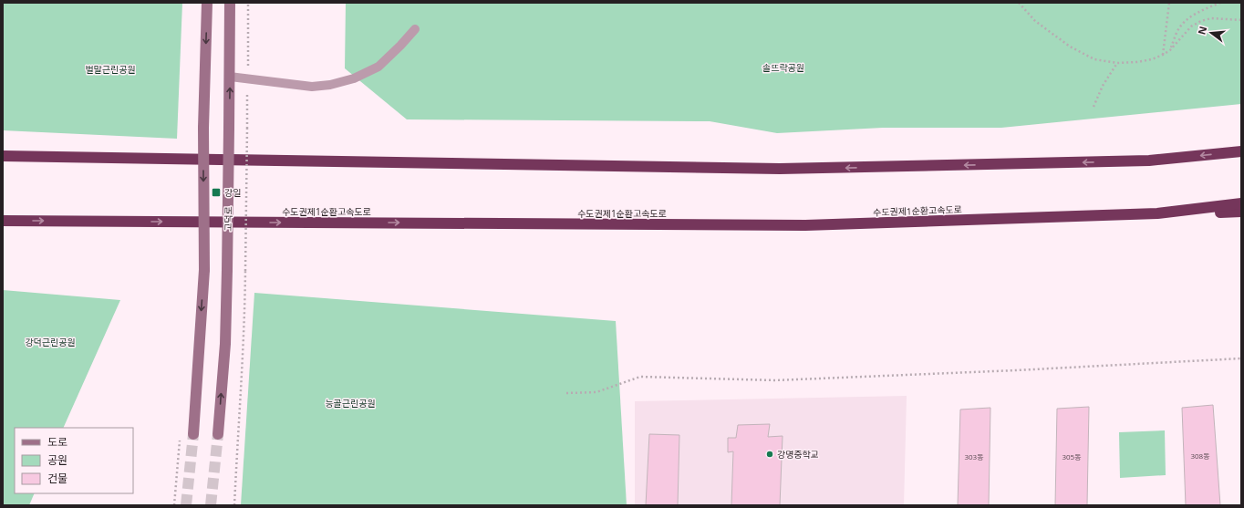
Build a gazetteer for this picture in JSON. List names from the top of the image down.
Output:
{
  "streets": {
    "highway": ["수도권제1순환고속도로"],
    "main road": ["고덕로"]
  },
  "parks": [
    "솔뜨락공원",
    "벌말근린공원",
    "강덕근린공원",
    "능골근린공원"
  ],
  "places": {
    "transit": ["강일"],
    "other": ["강명중학교"]
  },
  "house_numbers": ["308동", "303동", "305동"],
  "legend": ["도로", "공원", "건물"],
  "north": "left"
}
